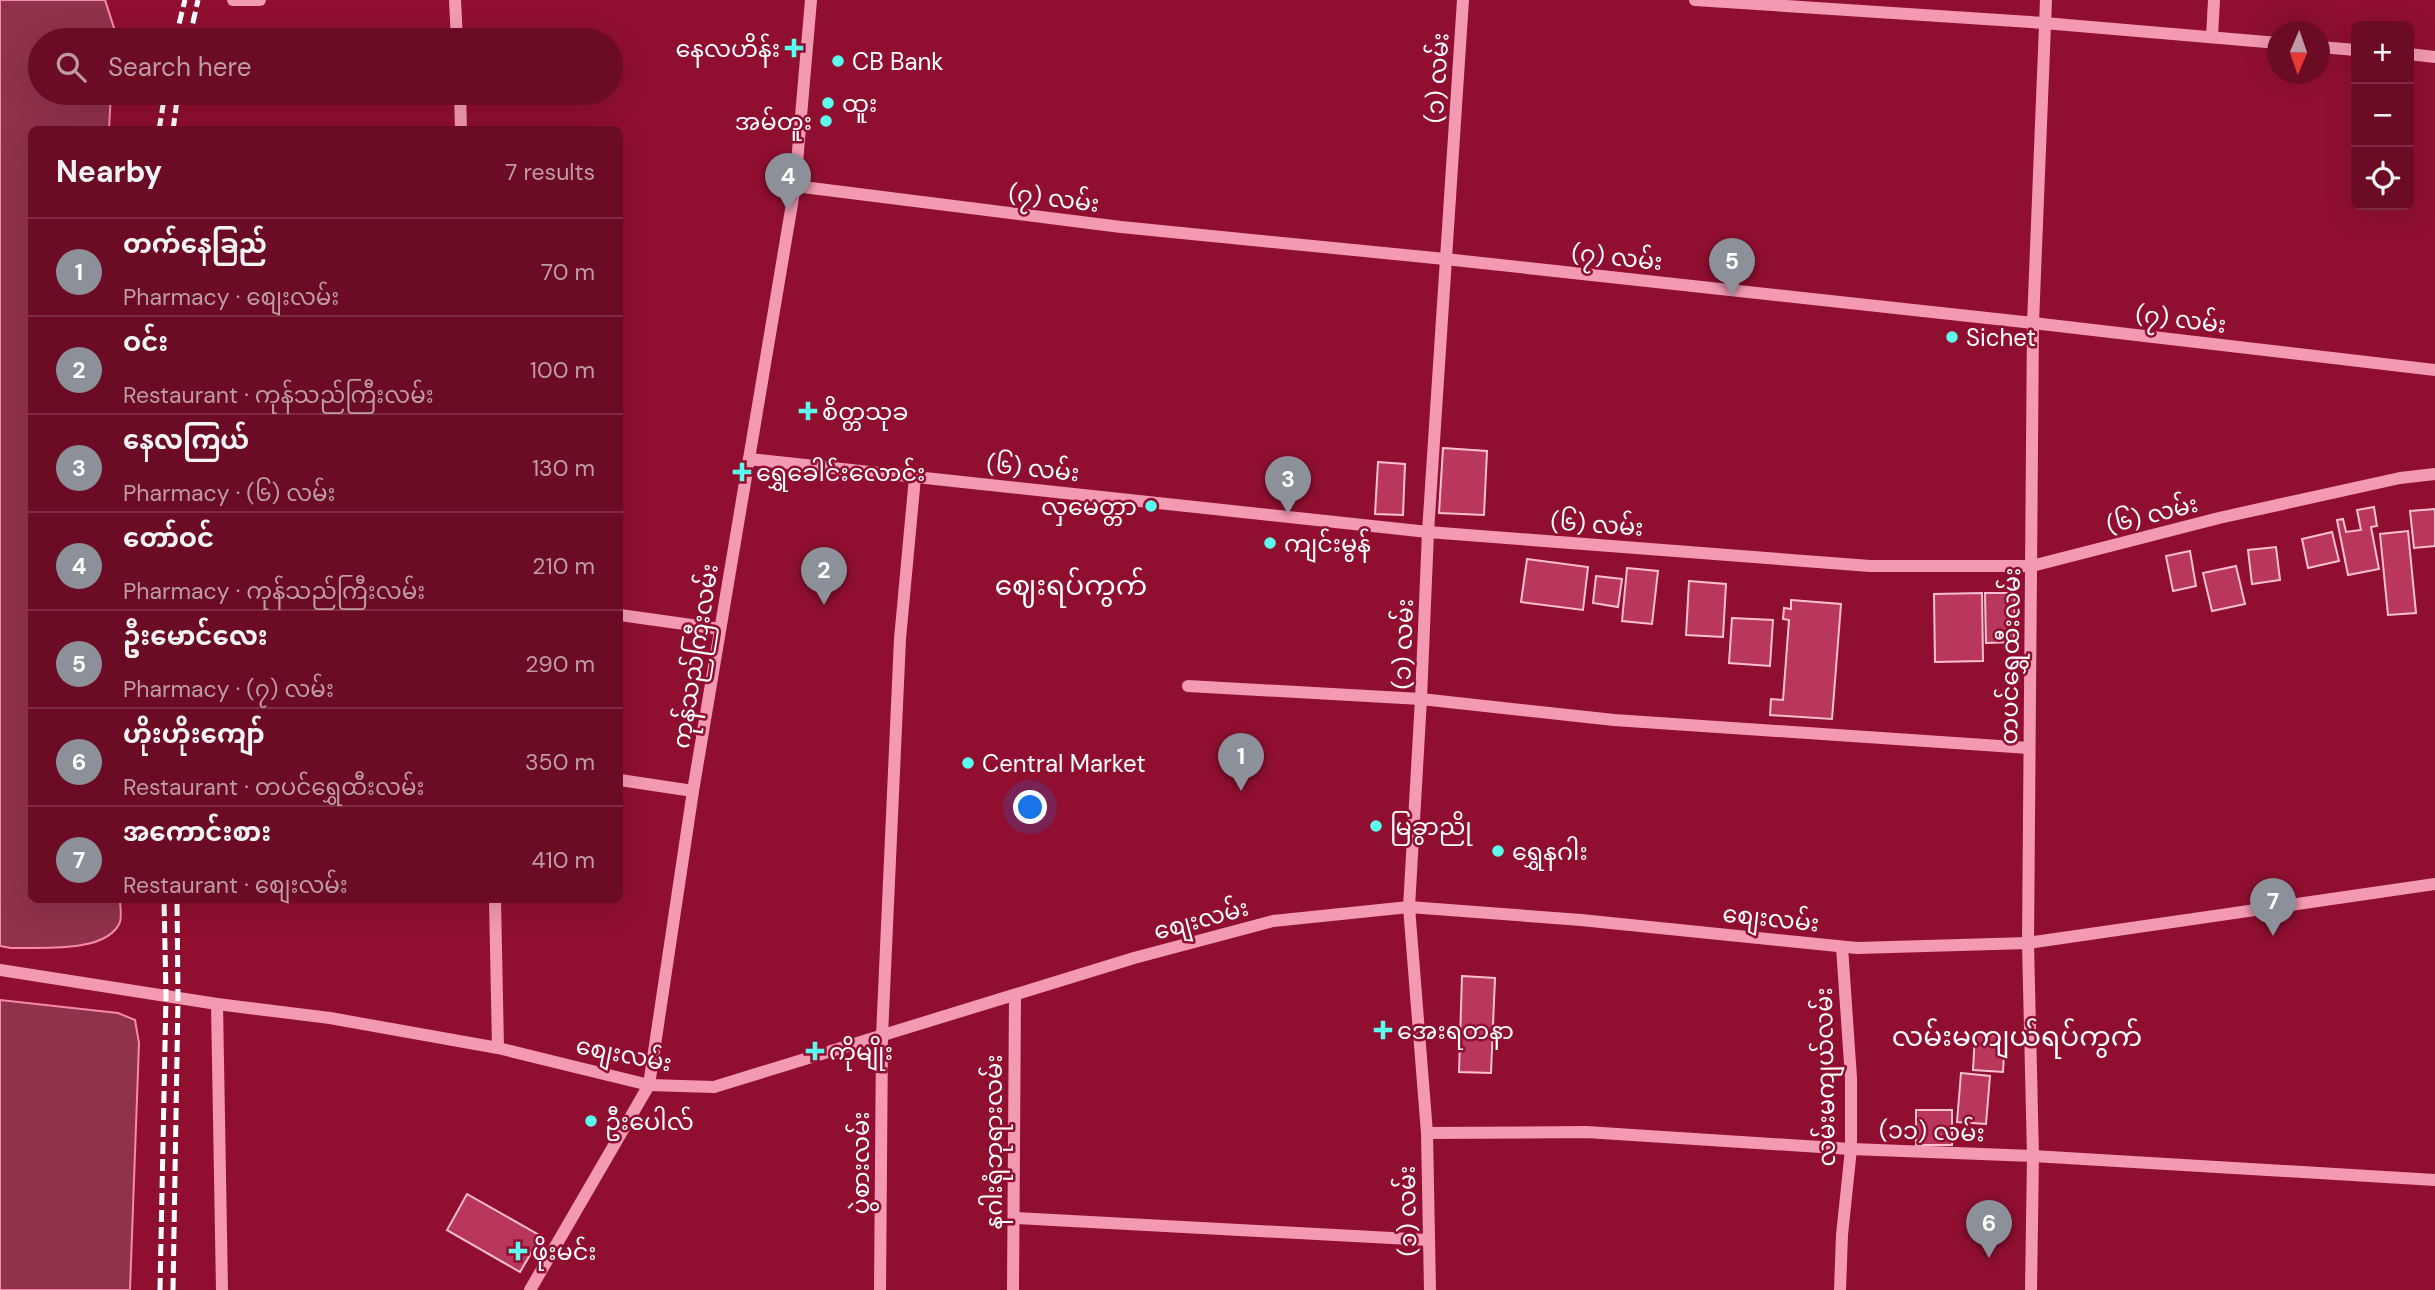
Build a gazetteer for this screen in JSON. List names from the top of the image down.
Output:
{
  "streets": {
    "street": [
      "(၁) လမ်း",
      "(၇) လမ်း",
      "(၆) လမ်း",
      "ကုန်သည်ကြီးလမ်း",
      "တပင်ရွှေထီးလမ်း",
      "စျေးလမ်း",
      "လမ်းမကျယ်လမ်း",
      "(၁၁) လမ်း",
      "နဂါးရုံဘုရားလမ်း",
      "ပွဲစားလမ်း"
    ]
  },
  "crossings": [
    ["(၁) လမ်း", "(၇) လမ်း"],
    ["(၁) လမ်း", "(၆) လမ်း"],
    ["(၁) လမ်း", "စျေးလမ်း"],
    ["(၁) လမ်း", "(၁၁) လမ်း"],
    ["(၇) လမ်း", "ကုန်သည်ကြီးလမ်း"],
    ["(၇) လမ်း", "တပင်ရွှေထီးလမ်း"],
    ["(၆) လမ်း", "ကုန်သည်ကြီးလမ်း"],
    ["(၆) လမ်း", "တပင်ရွှေထီးလမ်း"],
    ["(၆) လမ်း", "ပွဲစားလမ်း"],
    ["ကုန်သည်ကြီးလမ်း", "စျေးလမ်း"],
    ["တပင်ရွှေထီးလမ်း", "စျေးလမ်း"],
    ["တပင်ရွှေထီးလမ်း", "(၁၁) လမ်း"],
    ["စျေးလမ်း", "လမ်းမကျယ်လမ်း"],
    ["စျေးလမ်း", "နဂါးရုံဘုရားလမ်း"],
    ["စျေးလမ်း", "ပွဲစားလမ်း"],
    ["လမ်းမကျယ်လမ်း", "(၁၁) လမ်း"]
  ],
  "districts": ["ဈေးရပ်ကွက်", "လမ်းမကျယ်ရပ်ကွက်"],
  "places": {
    "health": [
      "နေလဟိန်း",
      "စိတ္တသုခ",
      "ရွှေခေါင်းလောင်း",
      "အေးရတနာ",
      "ကိုမျိုး",
      "ဖိုးမင်း"
    ],
    "other": [
      "CB Bank",
      "ထူး",
      "အမ်တူး",
      "Sichet",
      "လှမေတ္တာ",
      "ကျင်းမွန်",
      "Central Market",
      "မြခွာညို",
      "ရွှေနဂါး",
      "ဦးပေါလ်"
    ]
  },
  "north": "bottom",
  "page": {
    "map_buttons": ["+", "−"],
    "search": "Search here",
    "heading": ["Nearby", "7 results"],
    "pins": [
      "4",
      "5",
      "3",
      "2",
      "1",
      "7",
      "6"
    ],
    "list": [
      {
        "mark": "1",
        "name": "တက်နေခြည်",
        "note": "Pharmacy · စျေးလမ်း",
        "value": "70 m"
      },
      {
        "mark": "2",
        "name": "ဝင်း",
        "note": "Restaurant · ကုန်သည်ကြီးလမ်း",
        "value": "100 m"
      },
      {
        "mark": "3",
        "name": "နေလကြယ်",
        "note": "Pharmacy · (၆) လမ်း",
        "value": "130 m"
      },
      {
        "mark": "4",
        "name": "တော်ဝင်",
        "note": "Pharmacy · ကုန်သည်ကြီးလမ်း",
        "value": "210 m"
      },
      {
        "mark": "5",
        "name": "ဦးမောင်လေး",
        "note": "Pharmacy · (၇) လမ်း",
        "value": "290 m"
      },
      {
        "mark": "6",
        "name": "ဟိုးဟိုးကျော်",
        "note": "Restaurant · တပင်ရွှေထီးလမ်း",
        "value": "350 m"
      },
      {
        "mark": "7",
        "name": "အကောင်းစား",
        "note": "Restaurant · စျေးလမ်း",
        "value": "410 m"
      }
    ]
  }
}
